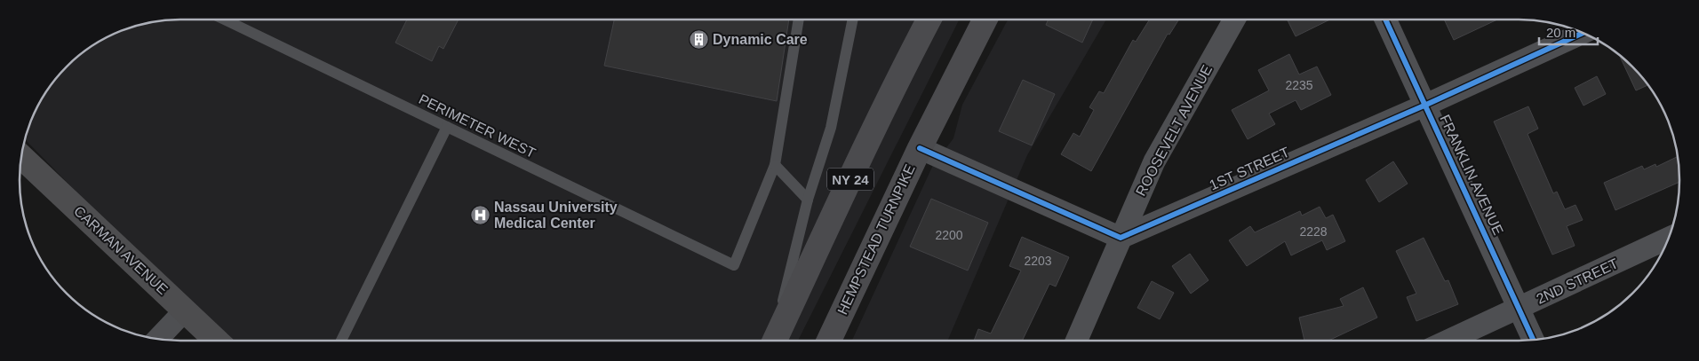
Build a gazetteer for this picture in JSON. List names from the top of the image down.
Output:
{
  "streets": {
    "main road": ["NY 24", "HEMPSTEAD TURNPIKE", "CARMAN AVENUE"],
    "street": [
      "ROOSEVELT AVENUE",
      "1ST STREET",
      "FRANKLIN AVENUE",
      "2ND STREET"
    ],
    "lane": ["PERIMETER WEST"]
  },
  "crossings": [
    ["ROOSEVELT AVENUE", "1ST STREET"],
    ["1ST STREET", "FRANKLIN AVENUE"],
    ["FRANKLIN AVENUE", "2ND STREET"]
  ],
  "places": {
    "building": ["Dynamic Care"],
    "hospital": ["Nassau University Medical Center"]
  },
  "house_numbers": [
    "2235",
    "2228",
    "2200",
    "2203"
  ],
  "scale_bar": "20 m"
}
